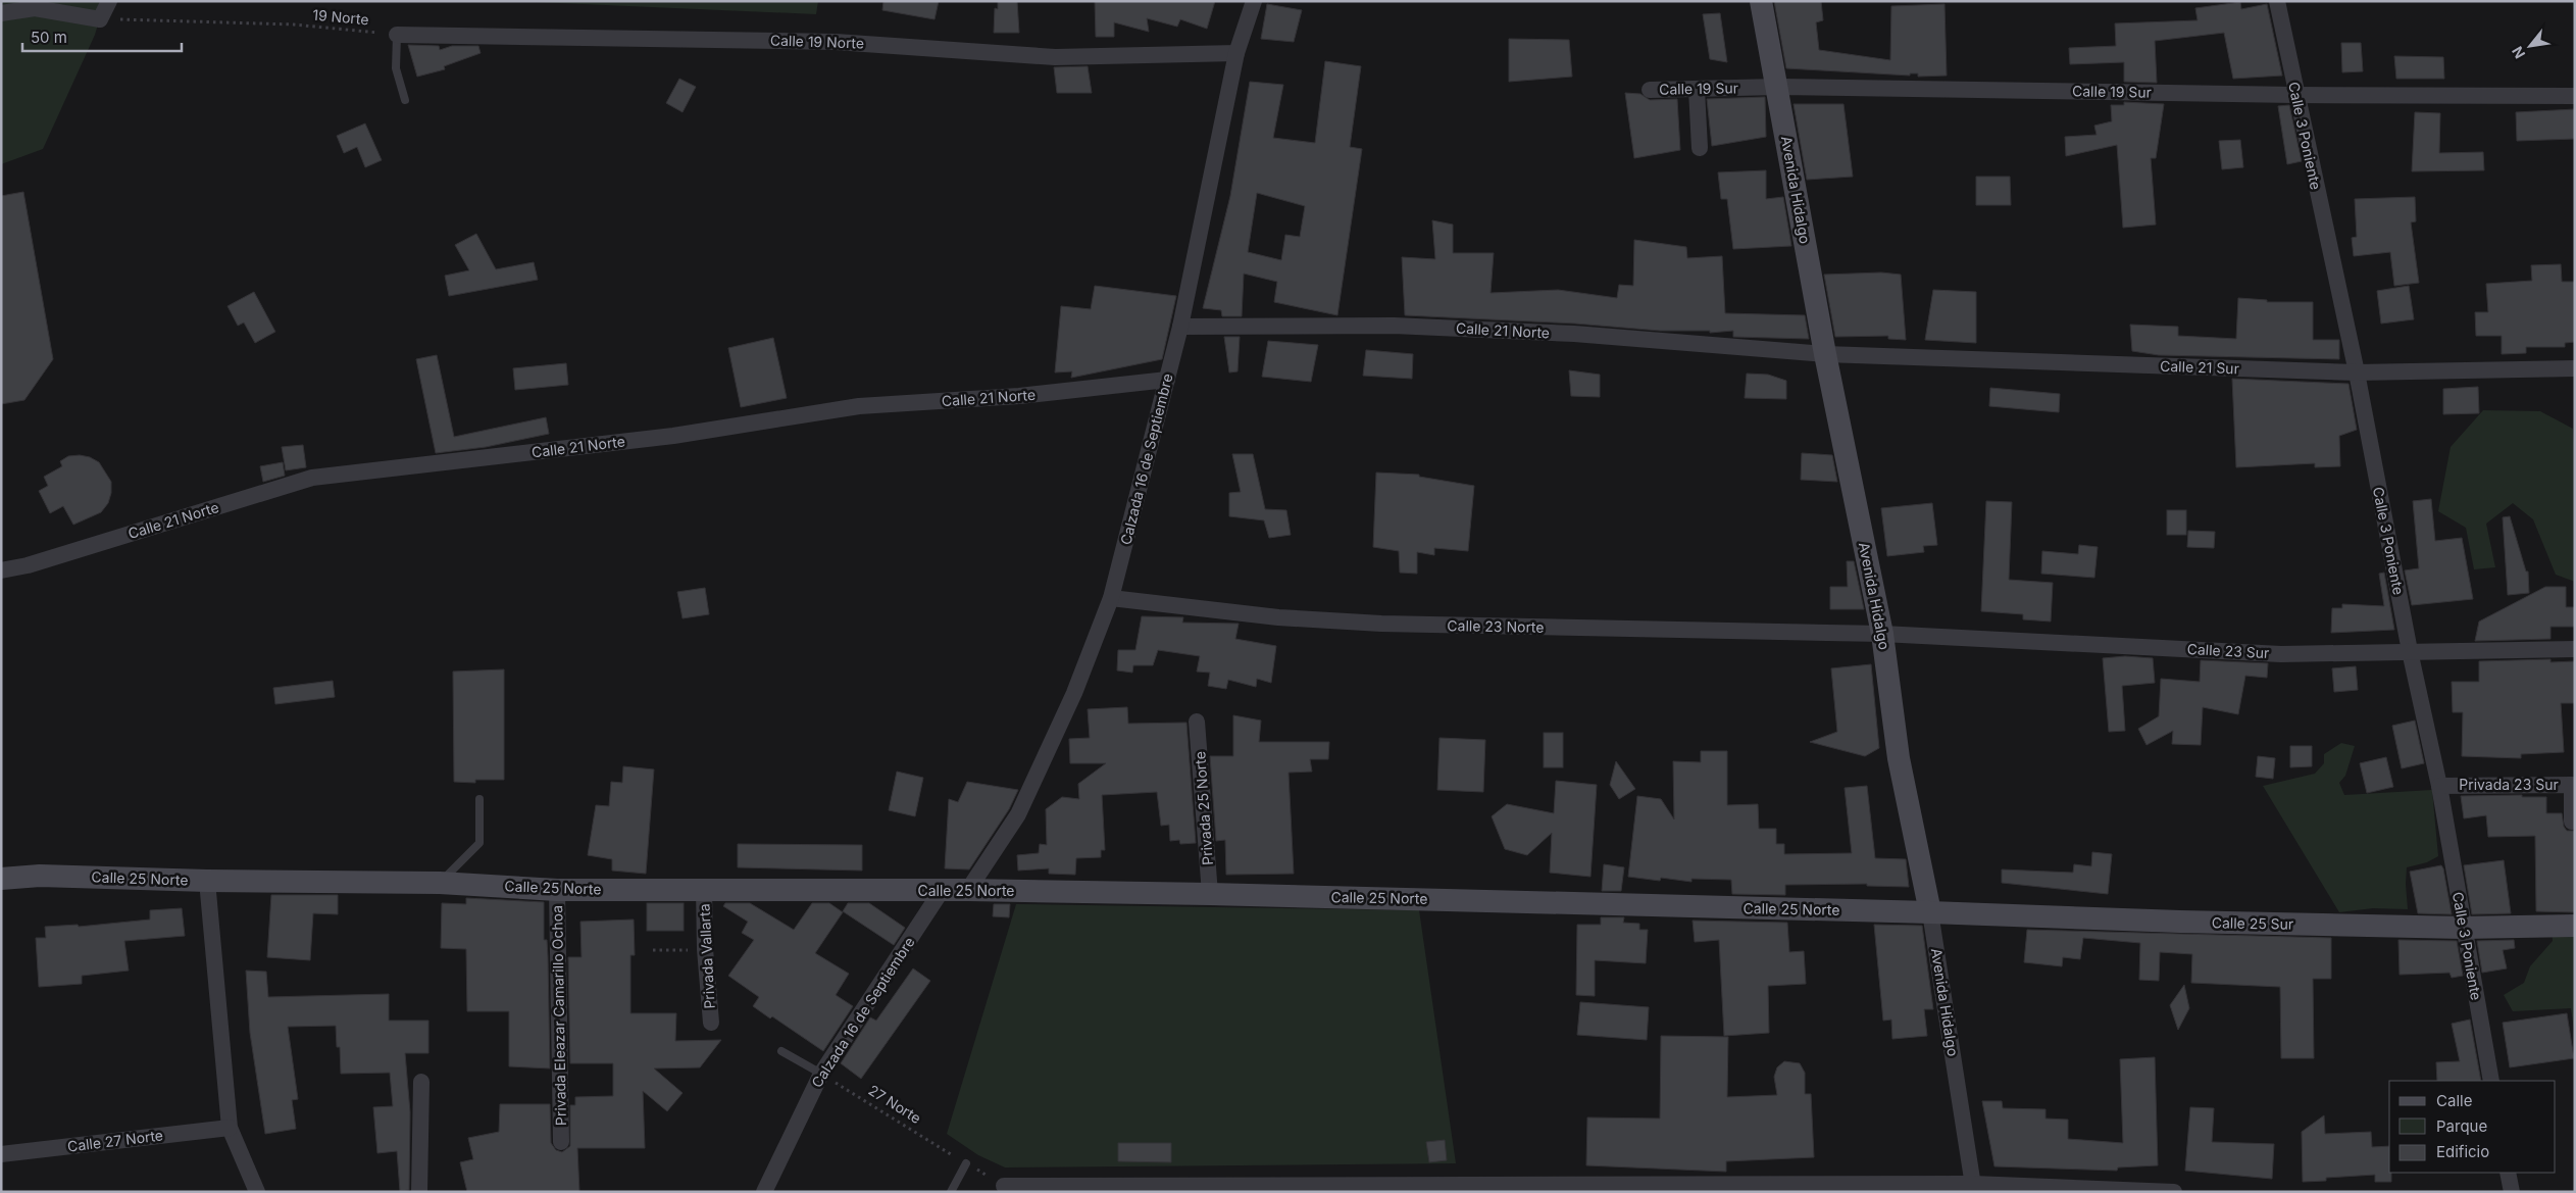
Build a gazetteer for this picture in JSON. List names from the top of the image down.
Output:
{
  "streets": {
    "street": [
      "Calle 19 Norte",
      "Calle 19 Sur",
      "Calle 3 Poniente",
      "Avenida Hidalgo",
      "Calle 21 Norte",
      "Calle 21 Sur",
      "Calzada 16 de Septiembre",
      "Calle 23 Norte",
      "Calle 23 Sur",
      "Privada 23 Sur",
      "Privada 25 Norte",
      "Calle 25 Norte",
      "Calle 25 Sur",
      "Privada Vallarta",
      "Privada Eleazar Camarillo Ochoa",
      "Calle 27 Norte"
    ],
    "path": ["19 Norte", "27 Norte"]
  },
  "crossings": [
    ["19 Norte", "Calle 19 Norte"],
    ["Calle 19 Norte", "Calzada 16 de Septiembre"],
    ["Calle 19 Sur", "Calle 3 Poniente"],
    ["Calle 19 Sur", "Avenida Hidalgo"],
    ["Calle 3 Poniente", "Calle 21 Sur"],
    ["Calle 3 Poniente", "Calle 23 Sur"],
    ["Calle 3 Poniente", "Privada 23 Sur"],
    ["Calle 3 Poniente", "Calle 25 Sur"],
    ["Avenida Hidalgo", "Calle 21 Norte"],
    ["Avenida Hidalgo", "Calle 21 Sur"],
    ["Avenida Hidalgo", "Calle 23 Norte"],
    ["Avenida Hidalgo", "Calle 23 Sur"],
    ["Avenida Hidalgo", "Calle 25 Norte"],
    ["Avenida Hidalgo", "Calle 25 Sur"],
    ["Calle 21 Norte", "Calle 21 Sur"],
    ["Calle 21 Norte", "Calzada 16 de Septiembre"],
    ["Calzada 16 de Septiembre", "Calle 23 Norte"],
    ["Calzada 16 de Septiembre", "Calle 25 Norte"],
    ["Calzada 16 de Septiembre", "27 Norte"],
    ["Calle 23 Norte", "Calle 23 Sur"],
    ["Privada 25 Norte", "Calle 25 Norte"],
    ["Calle 25 Norte", "Calle 25 Sur"],
    ["Calle 25 Norte", "Privada Vallarta"],
    ["Calle 25 Norte", "Privada Eleazar Camarillo Ochoa"]
  ],
  "legend": ["Calle", "Parque", "Edificio"],
  "scale_bar": "50 m",
  "north": "bottom left"
}
